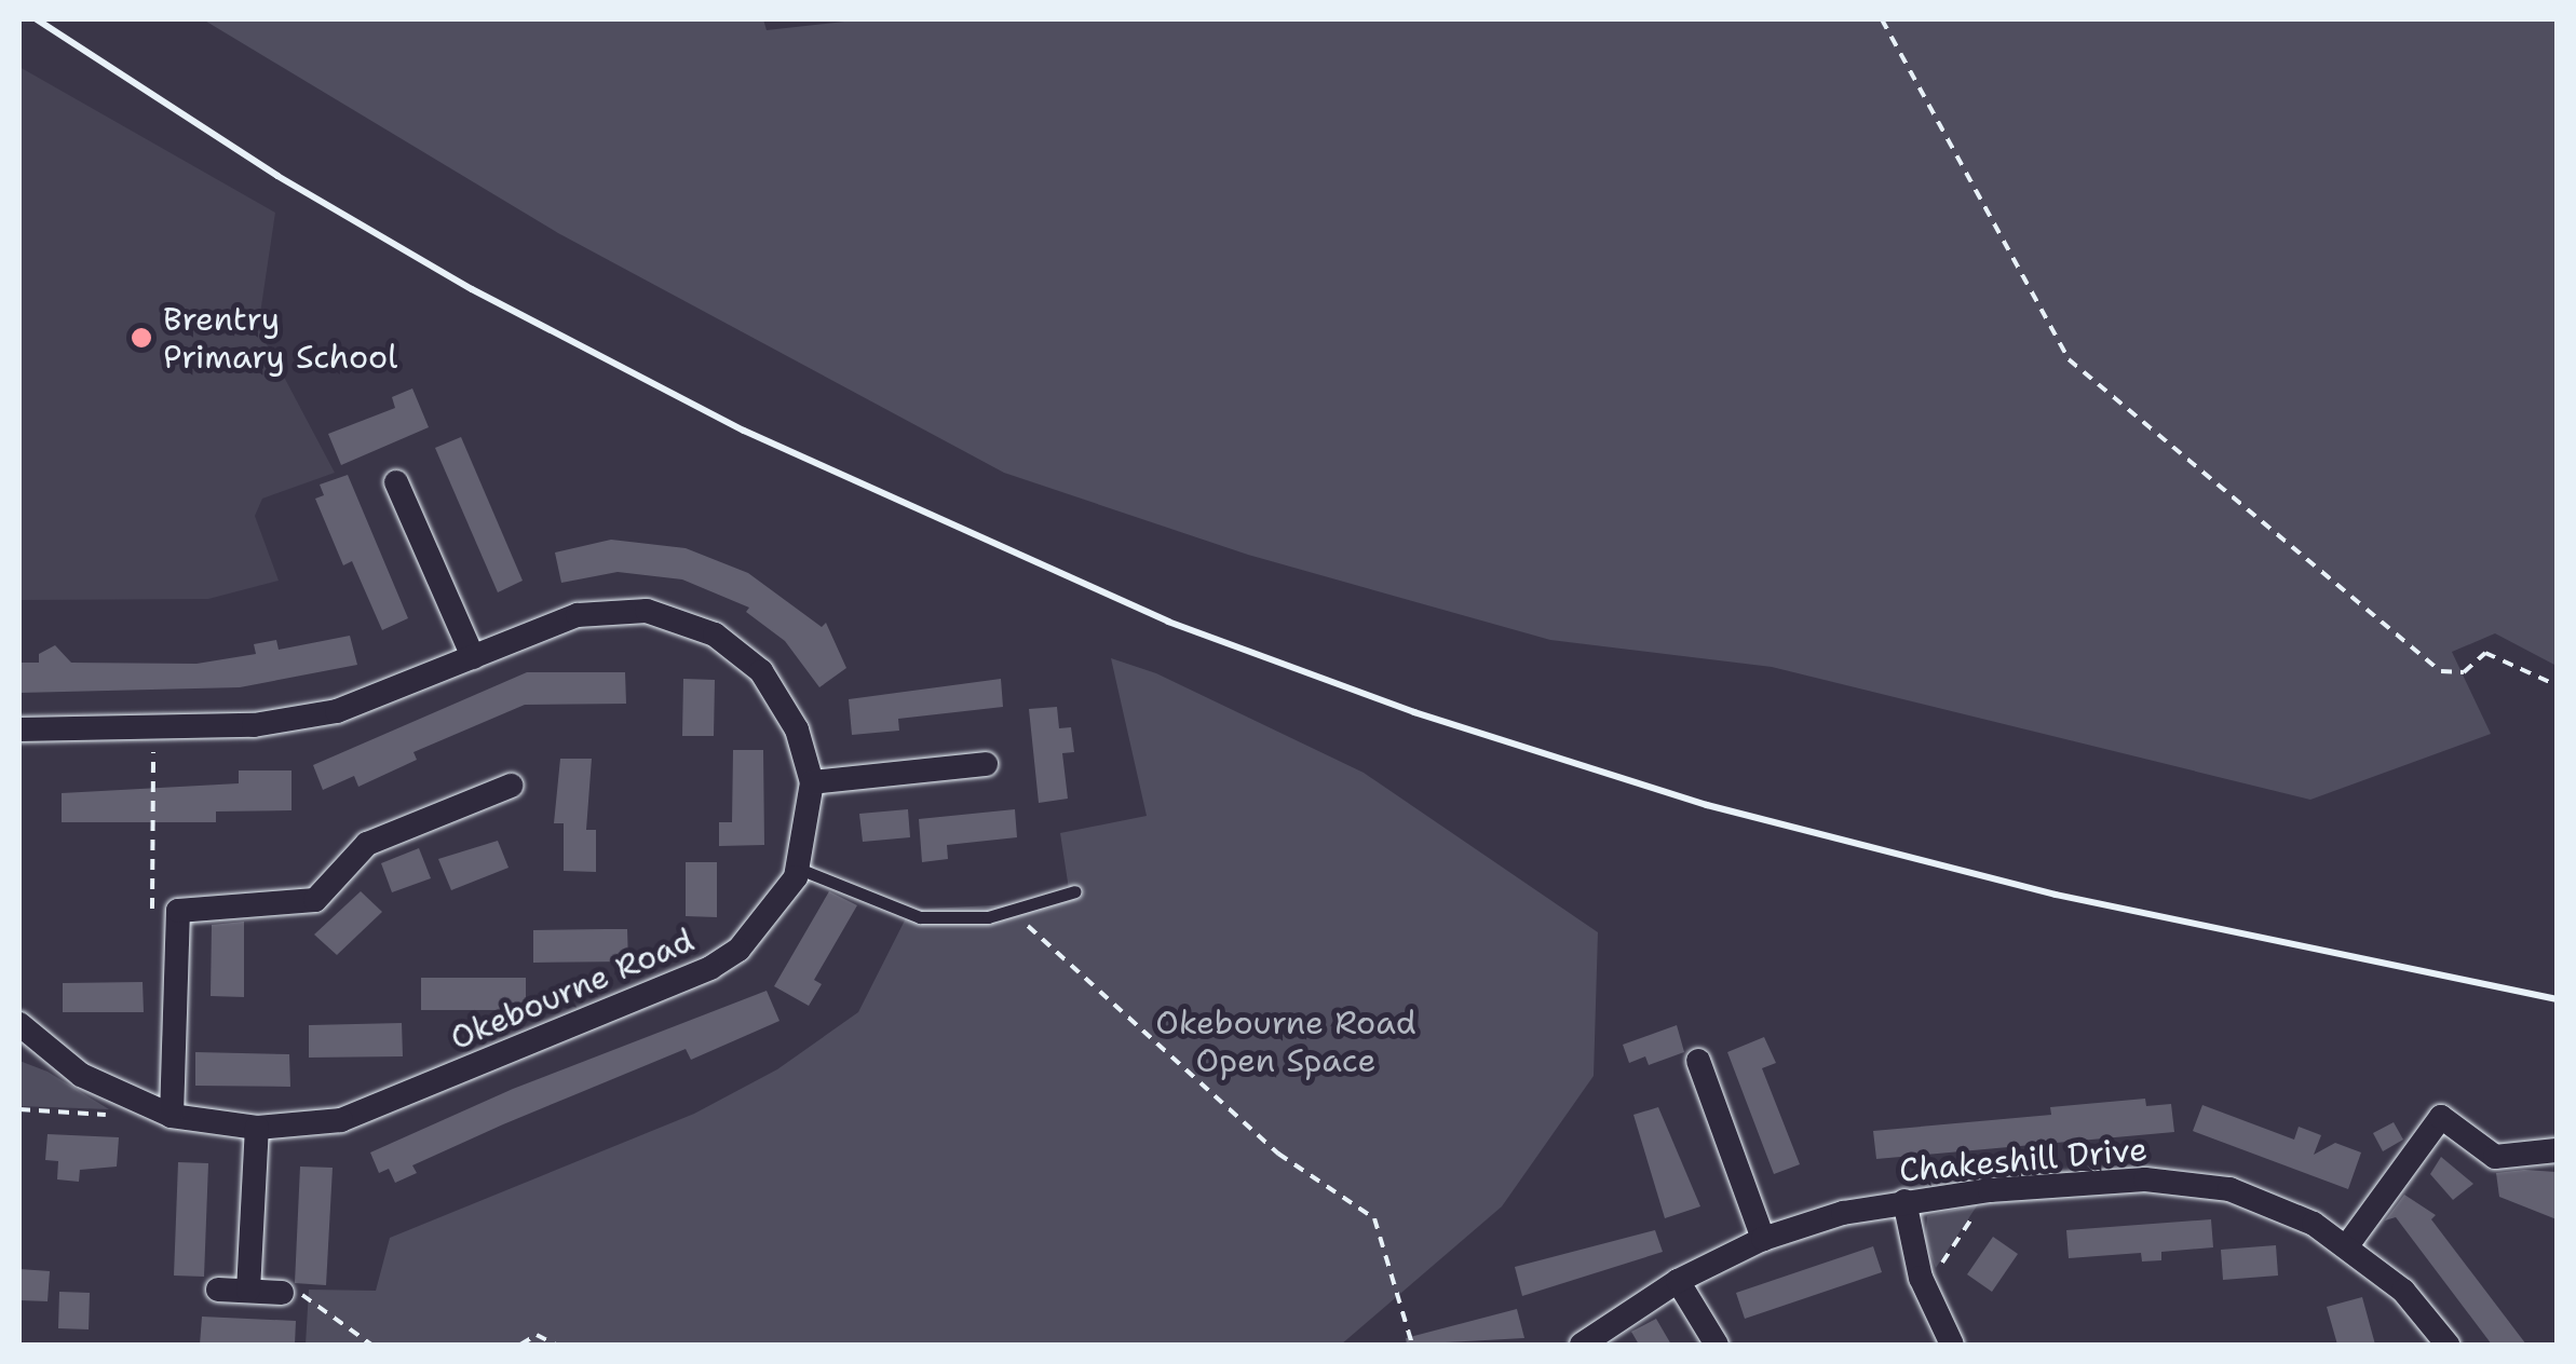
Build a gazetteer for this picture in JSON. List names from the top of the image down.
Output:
{
  "streets": {
    "street": ["Okebourne Road", "Chakeshill Drive"]
  },
  "parks": ["Okebourne Road Open Space"],
  "places": ["Brentry Primary School"]
}
